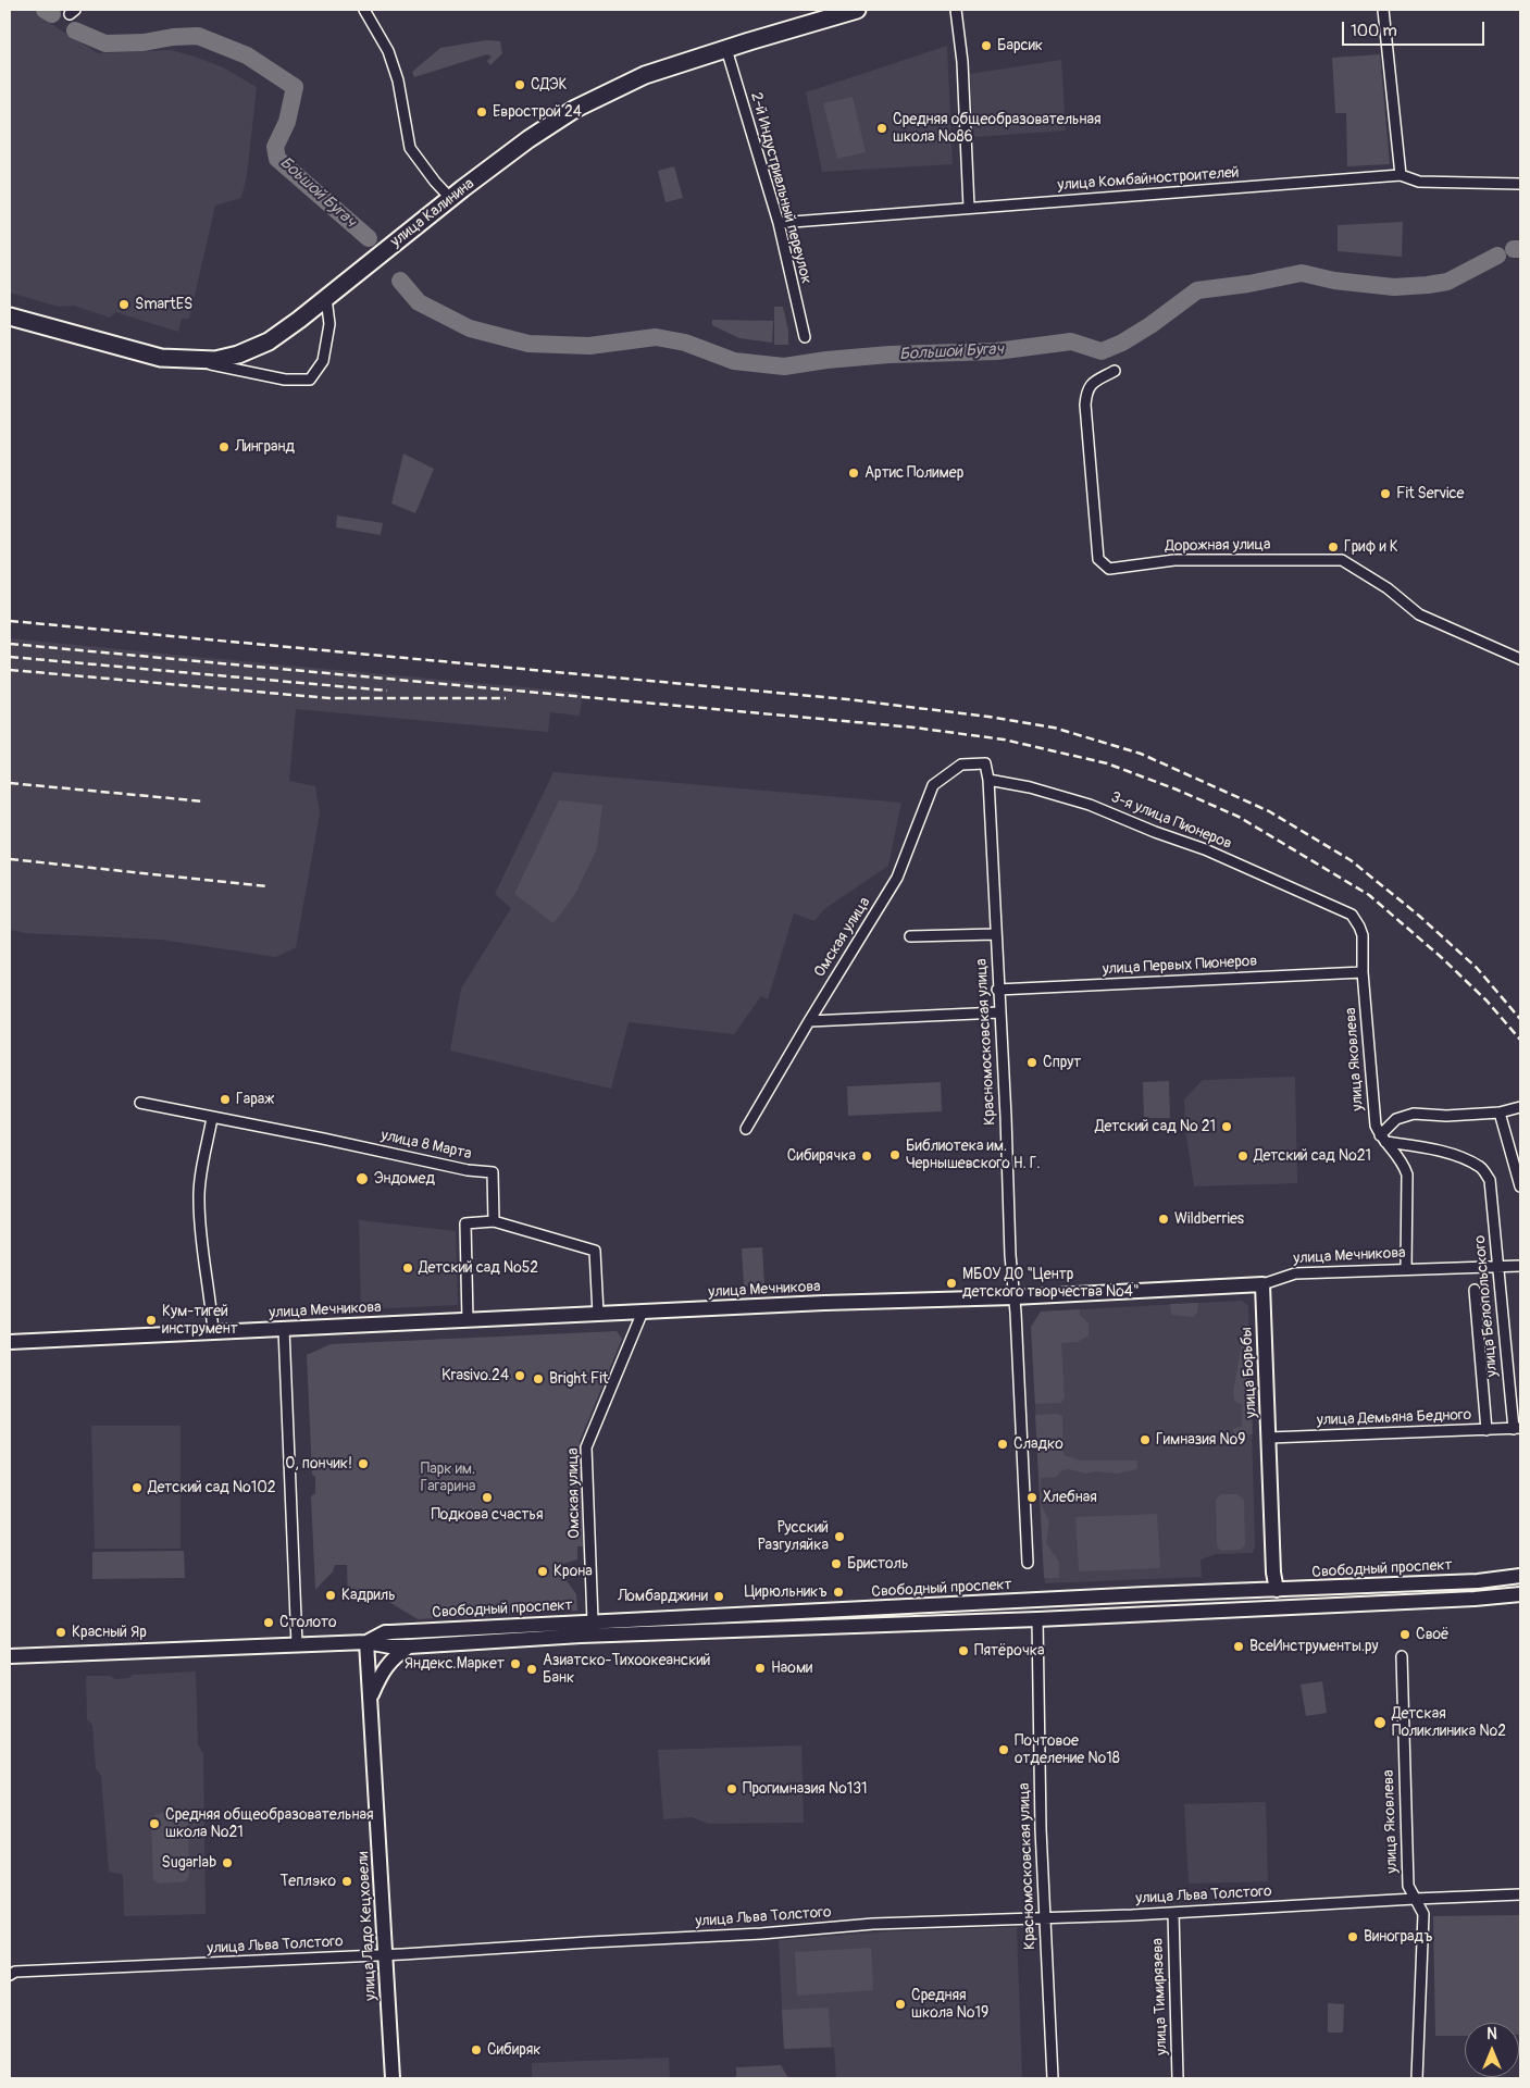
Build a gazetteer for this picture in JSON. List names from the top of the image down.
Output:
{
  "streets": {
    "main road": [
      "улица Калинина",
      "улица Мечникова",
      "улица Борьбы",
      "Свободный проспект",
      "улица Ладо Кецховели"
    ],
    "street": [
      "улица Комбайностроителей",
      "2-й Индустриальный переулок",
      "Дорожная улица",
      "3-я улица Пионеров",
      "Омская улица",
      "улица Первых Пионеров",
      "Красномосковская улица",
      "улица Яковлева",
      "улица 8 Марта",
      "улица Белопольского",
      "улица Демьяна Бедного",
      "улица Льва Толстого",
      "улица Тимирязева"
    ]
  },
  "crossings": [
    ["улица Комбайностроителей", "2-й Индустриальный переулок"],
    ["2-й Индустриальный переулок", "улица Калинина"],
    ["3-я улица Пионеров", "Омская улица"],
    ["3-я улица Пионеров", "Красномосковская улица"],
    ["3-я улица Пионеров", "улица Яковлева"],
    ["Омская улица", "Красномосковская улица"],
    ["Омская улица", "улица Мечникова"],
    ["Омская улица", "Свободный проспект"],
    ["улица Первых Пионеров", "Красномосковская улица"],
    ["улица Первых Пионеров", "улица Яковлева"],
    ["Красномосковская улица", "улица Мечникова"],
    ["Красномосковская улица", "Свободный проспект"],
    ["Красномосковская улица", "улица Льва Толстого"],
    ["улица Яковлева", "улица Мечникова"],
    ["улица Яковлева", "улица Белопольского"],
    ["улица Яковлева", "улица Льва Толстого"],
    ["улица Мечникова", "улица Белопольского"],
    ["улица Мечникова", "улица Борьбы"],
    ["улица Белопольского", "улица Демьяна Бедного"],
    ["улица Борьбы", "улица Демьяна Бедного"],
    ["улица Борьбы", "Свободный проспект"],
    ["Свободный проспект", "улица Ладо Кецховели"],
    ["улица Льва Толстого", "улица Ладо Кецховели"],
    ["улица Льва Толстого", "улица Тимирязева"]
  ],
  "water": ["Боьшой Бугач", "Большой Бугач"],
  "parks": ["Парк им. Гагарина"],
  "places": [
    "Барсик",
    "СДЭК",
    "Еврострой 24",
    "Средняя общеобразовательная школа №86",
    "SmartES",
    "Лингранд",
    "Артис Полимер",
    "Fit Service",
    "Гриф и К",
    "Спрут",
    "Гараж",
    "Детский сад № 21",
    "Библиотека им. Чернышевского Н. Г.",
    "Сибирячка",
    "Детский сад №21",
    "Эндомед",
    "Wildberries",
    "Детский сад №52",
    "МБОУ ДО \"Центр детского творчества №4\"",
    "Кум-тигей инструмент",
    "Krasivo.24",
    "Bright Fit",
    "Гимназия №9",
    "Сладко",
    "О, пончик!",
    "Детский сад №102",
    "Подкова счастья",
    "Хлебная",
    "Русский Разгуляйка",
    "Бристоль",
    "Крона",
    "Цирюльникъ",
    "Кадриль",
    "Ломбарджини",
    "Столото",
    "Красный Яр",
    "Своё",
    "ВсеИнструменты.ру",
    "Пятёрочка",
    "Яндекс.Маркет",
    "Наоми",
    "Азиатско-Тихоокеанский Банк",
    "Детская Поликлиника №2",
    "Почтовое отделение №18",
    "Прогимназия №131",
    "Средняя общеобразовательная школа №21",
    "Sugarlab",
    "Теплэко",
    "Виноградъ",
    "Средняя школа №19",
    "Сибиряк"
  ],
  "scale_bar": "100 m",
  "north": "top"
}
